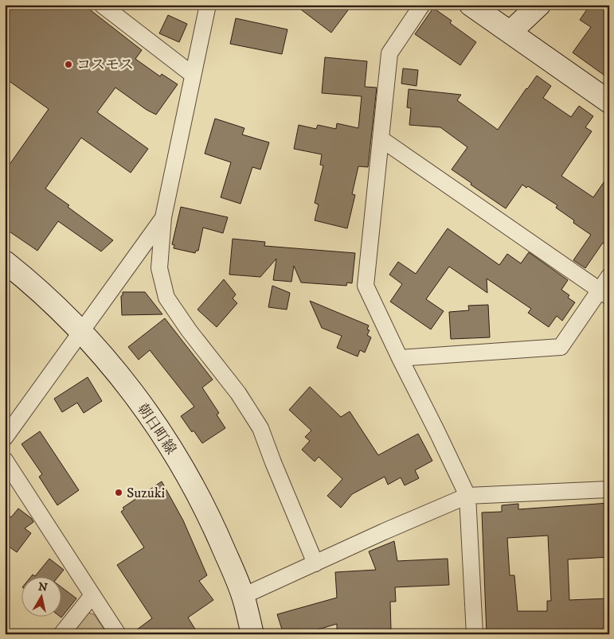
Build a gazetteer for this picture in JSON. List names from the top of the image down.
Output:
{
  "streets": {
    "street": ["朝日町線"]
  },
  "places": ["コスモス", "Suzuki"],
  "north": "top"
}
